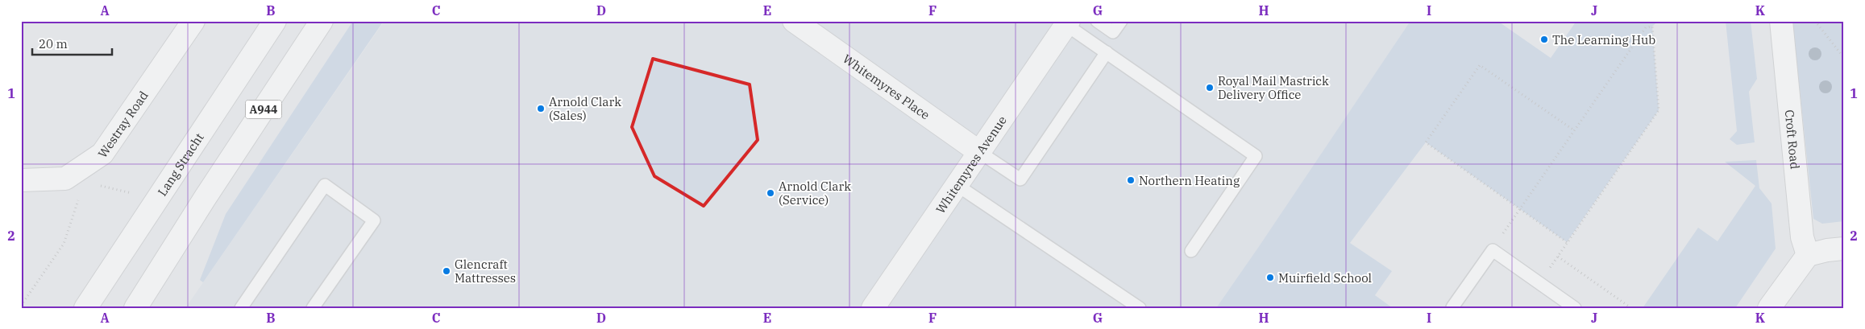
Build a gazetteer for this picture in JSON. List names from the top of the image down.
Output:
{
  "streets": {
    "street": [
      "Whitemyres Place",
      "A944",
      "Westray Road",
      "Croft Road",
      "Whitemyres Avenue",
      "Lang Stracht"
    ]
  },
  "crossings": [
    ["Whitemyres Place", "Whitemyres Avenue"]
  ],
  "places": [
    "The Learning Hub",
    "Royal Mail Mastrick Delivery Office",
    "Arnold Clark (Sales)",
    "Northern Heating",
    "Arnold Clark (Service)",
    "Glencraft Mattresses",
    "Muirfield School"
  ],
  "scale_bar": "20 m",
  "grid": {
    "columns": [
      "A",
      "B",
      "C",
      "D",
      "E",
      "F",
      "G",
      "H",
      "I",
      "J",
      "K"
    ],
    "rows": ["1", "2"]
  }
}
